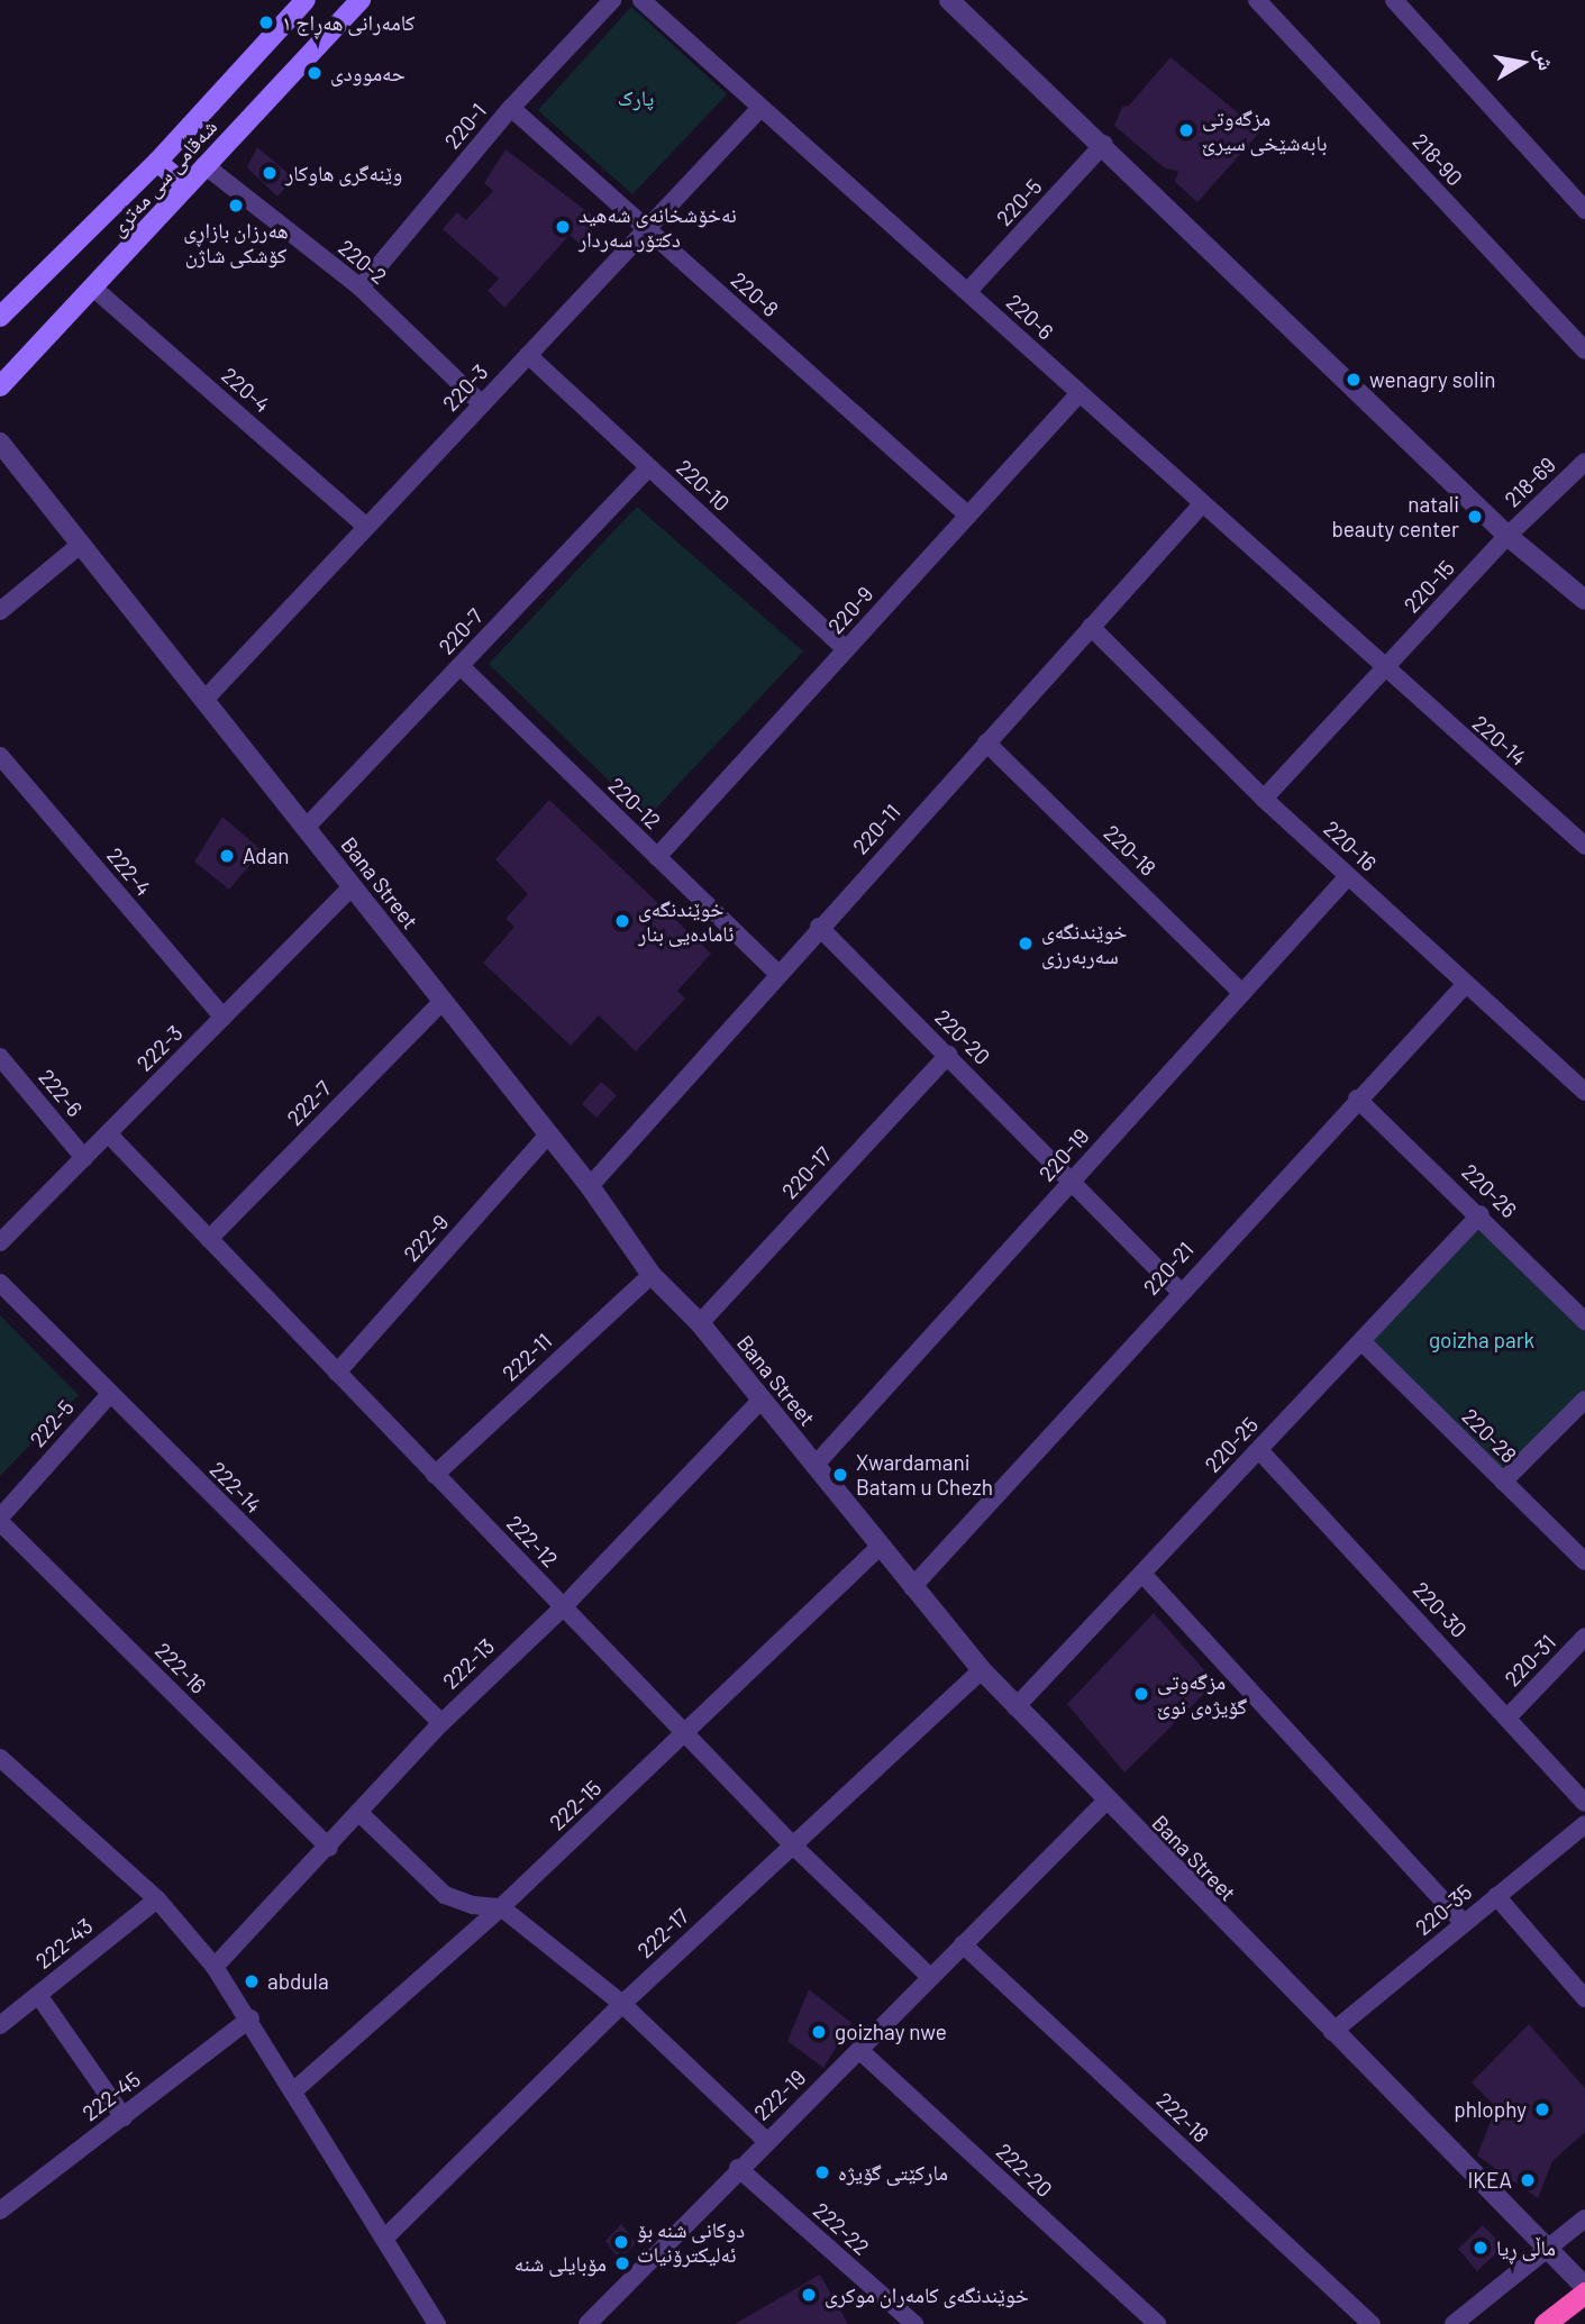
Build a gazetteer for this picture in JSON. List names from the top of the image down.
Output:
{
  "streets": {
    "main road": ["شەقامی سی مەتری"],
    "street": [
      "220-1",
      "218-90",
      "220-5",
      "220-2",
      "220-8",
      "220-6",
      "220-3",
      "220-4",
      "218-69",
      "220-10",
      "220-15",
      "220-9",
      "220-7",
      "220-14",
      "220-12",
      "220-11",
      "220-16",
      "220-18",
      "222-4",
      "Bana Street",
      "220-20",
      "222-3",
      "222-6",
      "222-7",
      "220-19",
      "220-17",
      "220-26",
      "222-9",
      "220-21",
      "222-11",
      "222-5",
      "220-28",
      "220-25",
      "222-14",
      "222-12",
      "220-30",
      "220-31",
      "222-13",
      "222-16",
      "222-15",
      "220-35",
      "222-17",
      "222-43",
      "222-19",
      "222-45",
      "222-18",
      "222-20",
      "222-22"
    ]
  },
  "crossings": [
    ["220-1", "220-2"],
    ["220-1", "220-8"],
    ["شەقامی سی مەتری", "220-2"],
    ["شەقامی سی مەتری", "220-4"],
    ["220-5", "220-6"],
    ["220-2", "220-3"],
    ["220-8", "220-3"],
    ["220-8", "220-9"],
    ["220-6", "220-3"],
    ["220-6", "220-15"],
    ["220-6", "220-9"],
    ["220-6", "220-14"],
    ["220-6", "220-11"],
    ["220-3", "220-4"],
    ["220-3", "220-10"],
    ["220-3", "Bana Street"],
    ["218-69", "220-15"],
    ["220-10", "220-9"],
    ["220-10", "220-7"],
    ["220-15", "220-14"],
    ["220-15", "220-16"],
    ["220-9", "220-12"],
    ["220-7", "220-12"],
    ["220-7", "Bana Street"],
    ["220-12", "220-11"],
    ["220-11", "220-16"],
    ["220-11", "220-18"],
    ["220-11", "Bana Street"],
    ["220-11", "220-20"],
    ["220-16", "220-19"],
    ["220-16", "220-21"],
    ["220-18", "220-19"],
    ["222-4", "222-3"],
    ["Bana Street", "222-3"],
    ["Bana Street", "222-7"],
    ["Bana Street", "220-19"],
    ["Bana Street", "220-17"],
    ["Bana Street", "222-9"],
    ["Bana Street", "220-21"],
    ["Bana Street", "222-11"],
    ["Bana Street", "220-25"],
    ["Bana Street", "222-13"],
    ["Bana Street", "222-15"],
    ["Bana Street", "220-35"],
    ["Bana Street", "222-17"],
    ["Bana Street", "222-19"],
    ["220-20", "220-19"],
    ["220-20", "220-17"],
    ["220-20", "220-21"],
    ["222-3", "222-6"],
    ["222-3", "222-12"],
    ["222-7", "222-12"],
    ["220-26", "220-21"],
    ["220-26", "220-25"],
    ["222-9", "222-12"],
    ["222-11", "222-12"],
    ["222-5", "222-14"],
    ["222-5", "222-16"],
    ["220-28", "220-25"],
    ["220-25", "220-30"],
    ["222-14", "222-13"],
    ["222-12", "222-13"],
    ["222-12", "222-15"],
    ["222-12", "222-17"],
    ["222-12", "222-19"],
    ["220-30", "220-31"],
    ["222-13", "222-16"],
    ["222-19", "222-18"],
    ["222-19", "222-20"],
    ["222-19", "222-22"]
  ],
  "parks": ["پارک", "goizha park"],
  "places": [
    "کامەرانی هەڕاج ۱",
    "حەموودی",
    "مزگه‌وتی بابەشێخی سیرێ",
    "وێنەگری هاوکار",
    "ھەرزان بازاڕی كۆشكی شاژن",
    "نەخۆشخانەی شەهید دکتۆر سەردار",
    "wenagry solin",
    "natali beauty center",
    "Adan",
    "خوێندنگەی ئامادەیی بنار",
    "خوێندنگەی سەربەرزی",
    "Xwardamani Batam u Chezh",
    "مزگەوتی گۆیژەی نوێ",
    "abdula",
    "goizhay nwe",
    "phlophy",
    "مارکێتی گۆیژە",
    "IKEA",
    "دوکانی شنە بۆ ئەلیکترۆنیات",
    "ماڵی ڕیا",
    "مۆبایلی شنە",
    "خوێندنگەی کامەران موکری"
  ],
  "north": "right"
}
